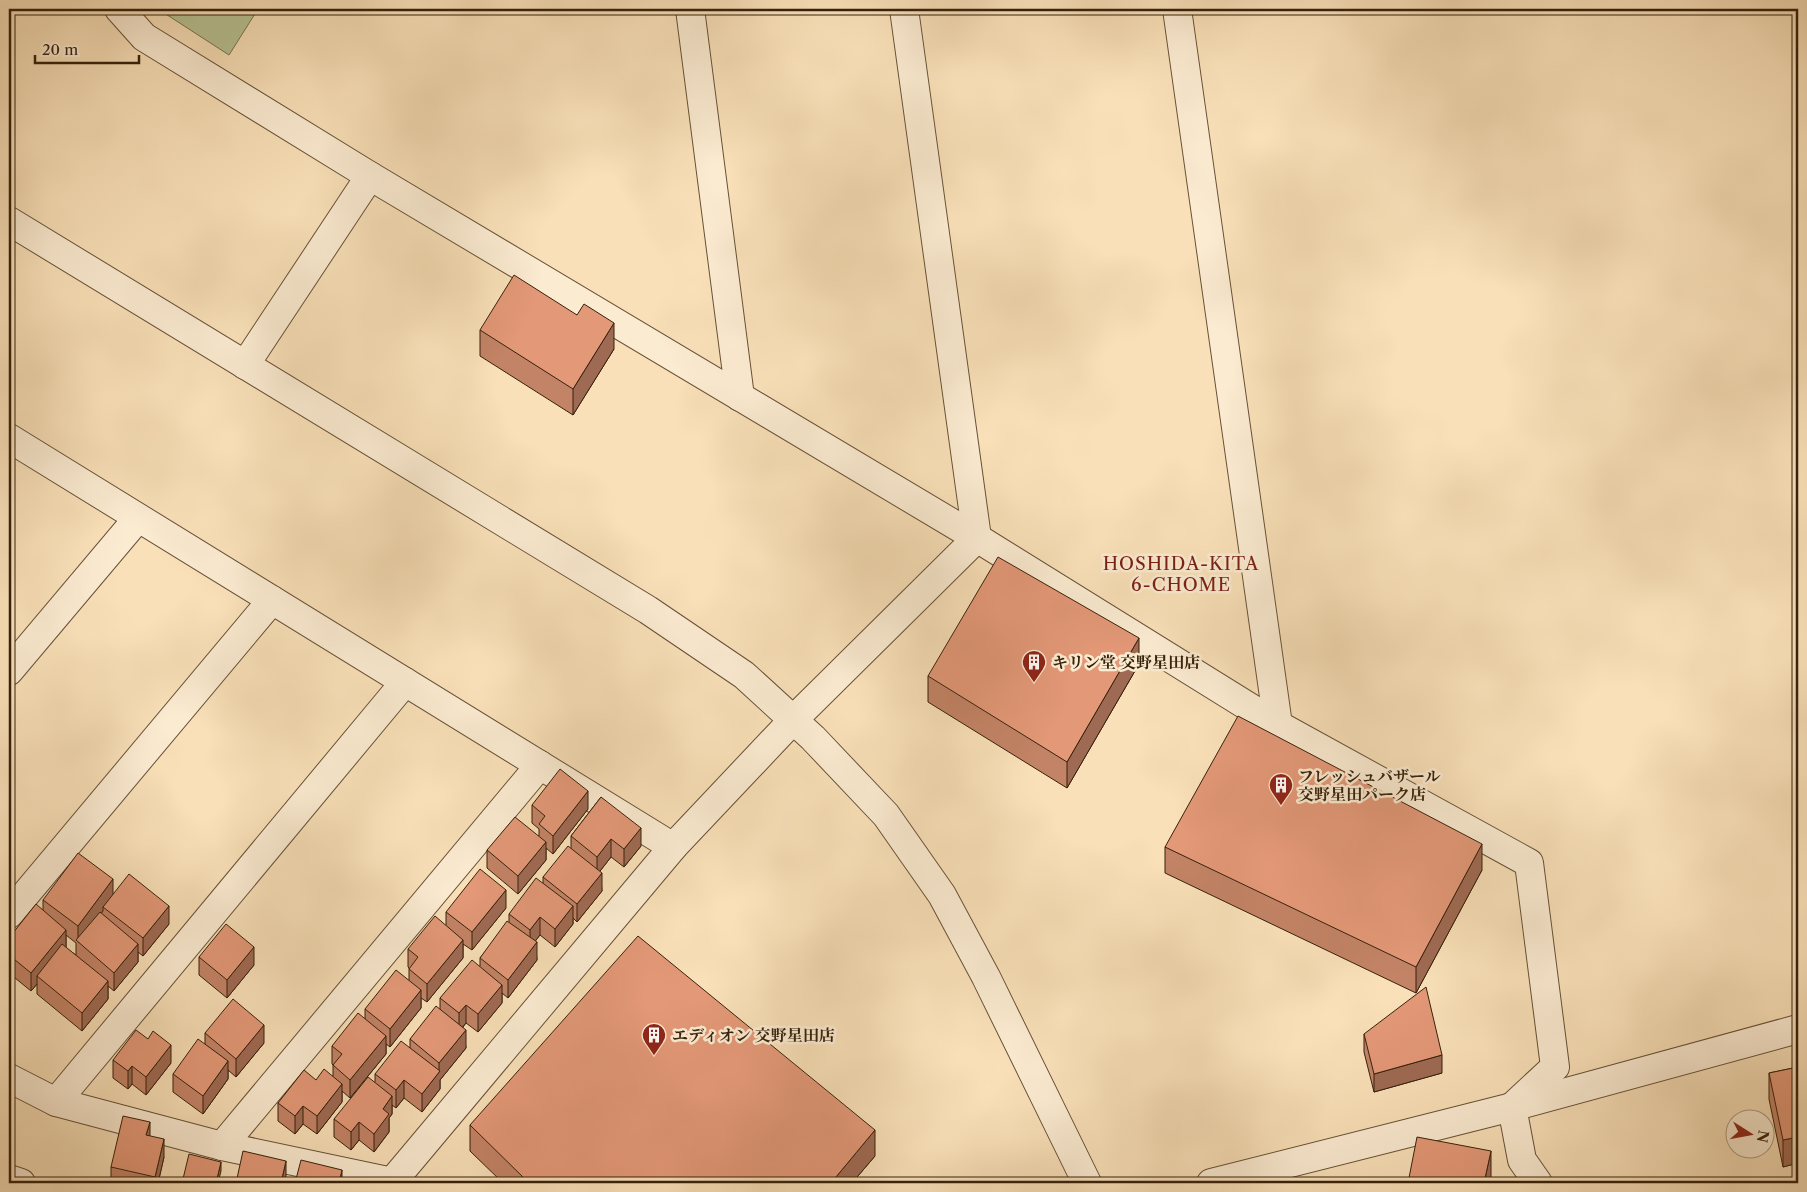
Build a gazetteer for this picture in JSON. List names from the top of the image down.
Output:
{
  "districts": ["HOSHIDA-KITA 6-CHOME"],
  "places": {
    "building": ["キリン堂 交野星田店", "フレッシュバザール 交野星田パーク店", "エディオン 交野星田店"]
  },
  "scale_bar": "20 m",
  "north": "right"
}
